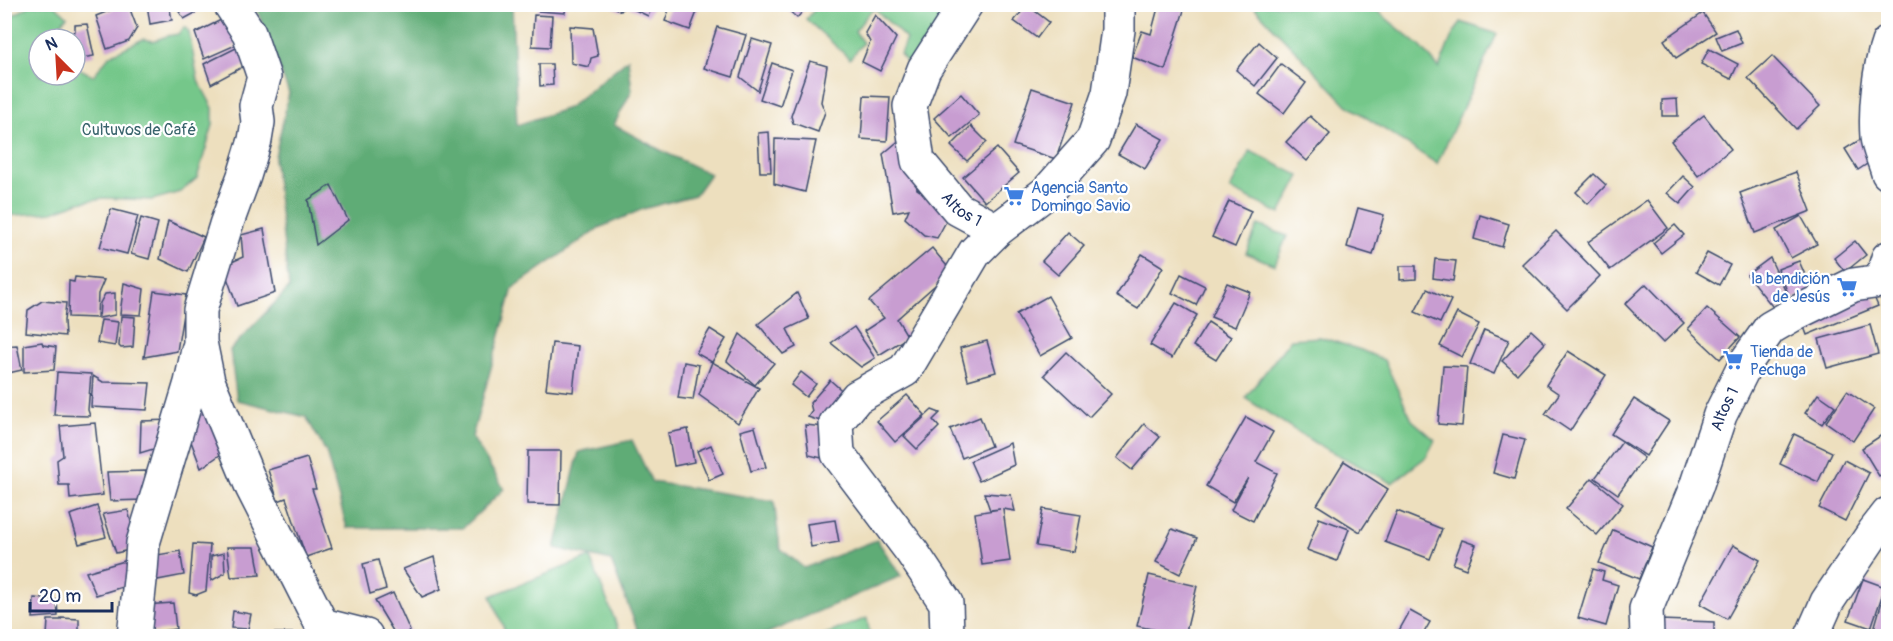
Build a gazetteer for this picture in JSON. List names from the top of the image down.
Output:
{
  "streets": {
    "street": ["Altos 1"]
  },
  "parks": ["Cultuvos de Café"],
  "places": {
    "supermarket": ["Agencia Santo Domingo Savio", "la bendición de Jesús", "Tienda de Pechuga"]
  },
  "scale_bar": "20 m",
  "north": "top left"
}
